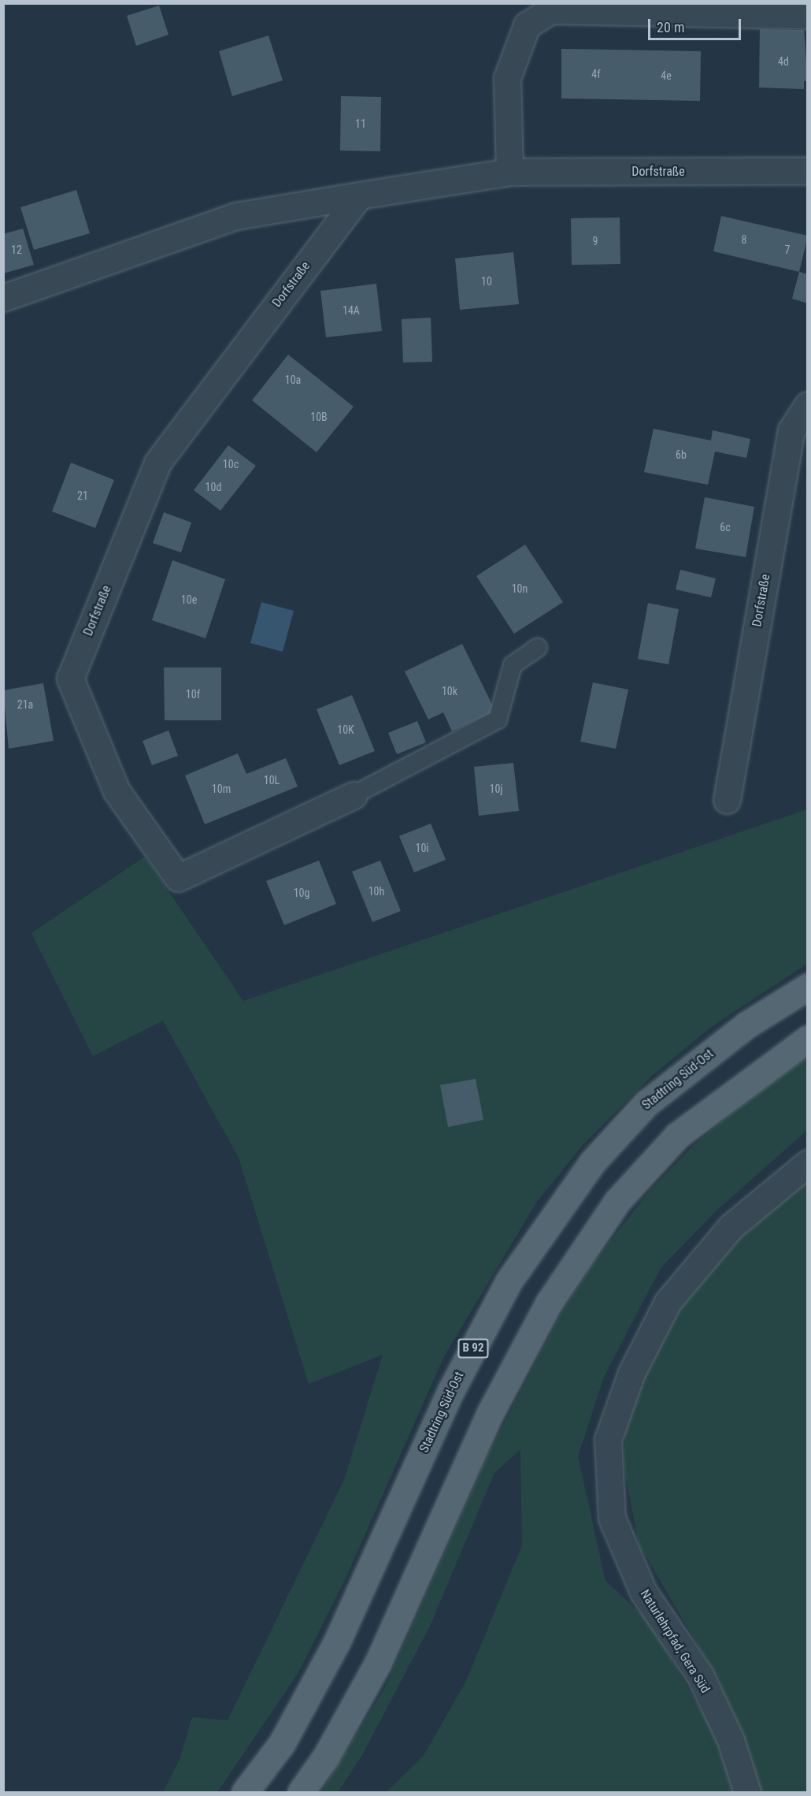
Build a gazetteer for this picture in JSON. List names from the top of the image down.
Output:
{
  "streets": {
    "main road": ["Stadtring Süd-Ost", "B 92"],
    "street": ["Dorfstraße", "Naturlehrpfad, Gera Süd"]
  },
  "house_numbers": [
    "4d",
    "4f",
    "4e",
    "11",
    "8",
    "9",
    "12",
    "7",
    "10",
    "14A",
    "10a",
    "10B",
    "6b",
    "10c",
    "10d",
    "21",
    "6c",
    "10n",
    "10e",
    "10k",
    "10f",
    "21a",
    "10K",
    "10L",
    "10m",
    "10j",
    "10i",
    "10h",
    "10g"
  ],
  "scale_bar": "20 m"
}
